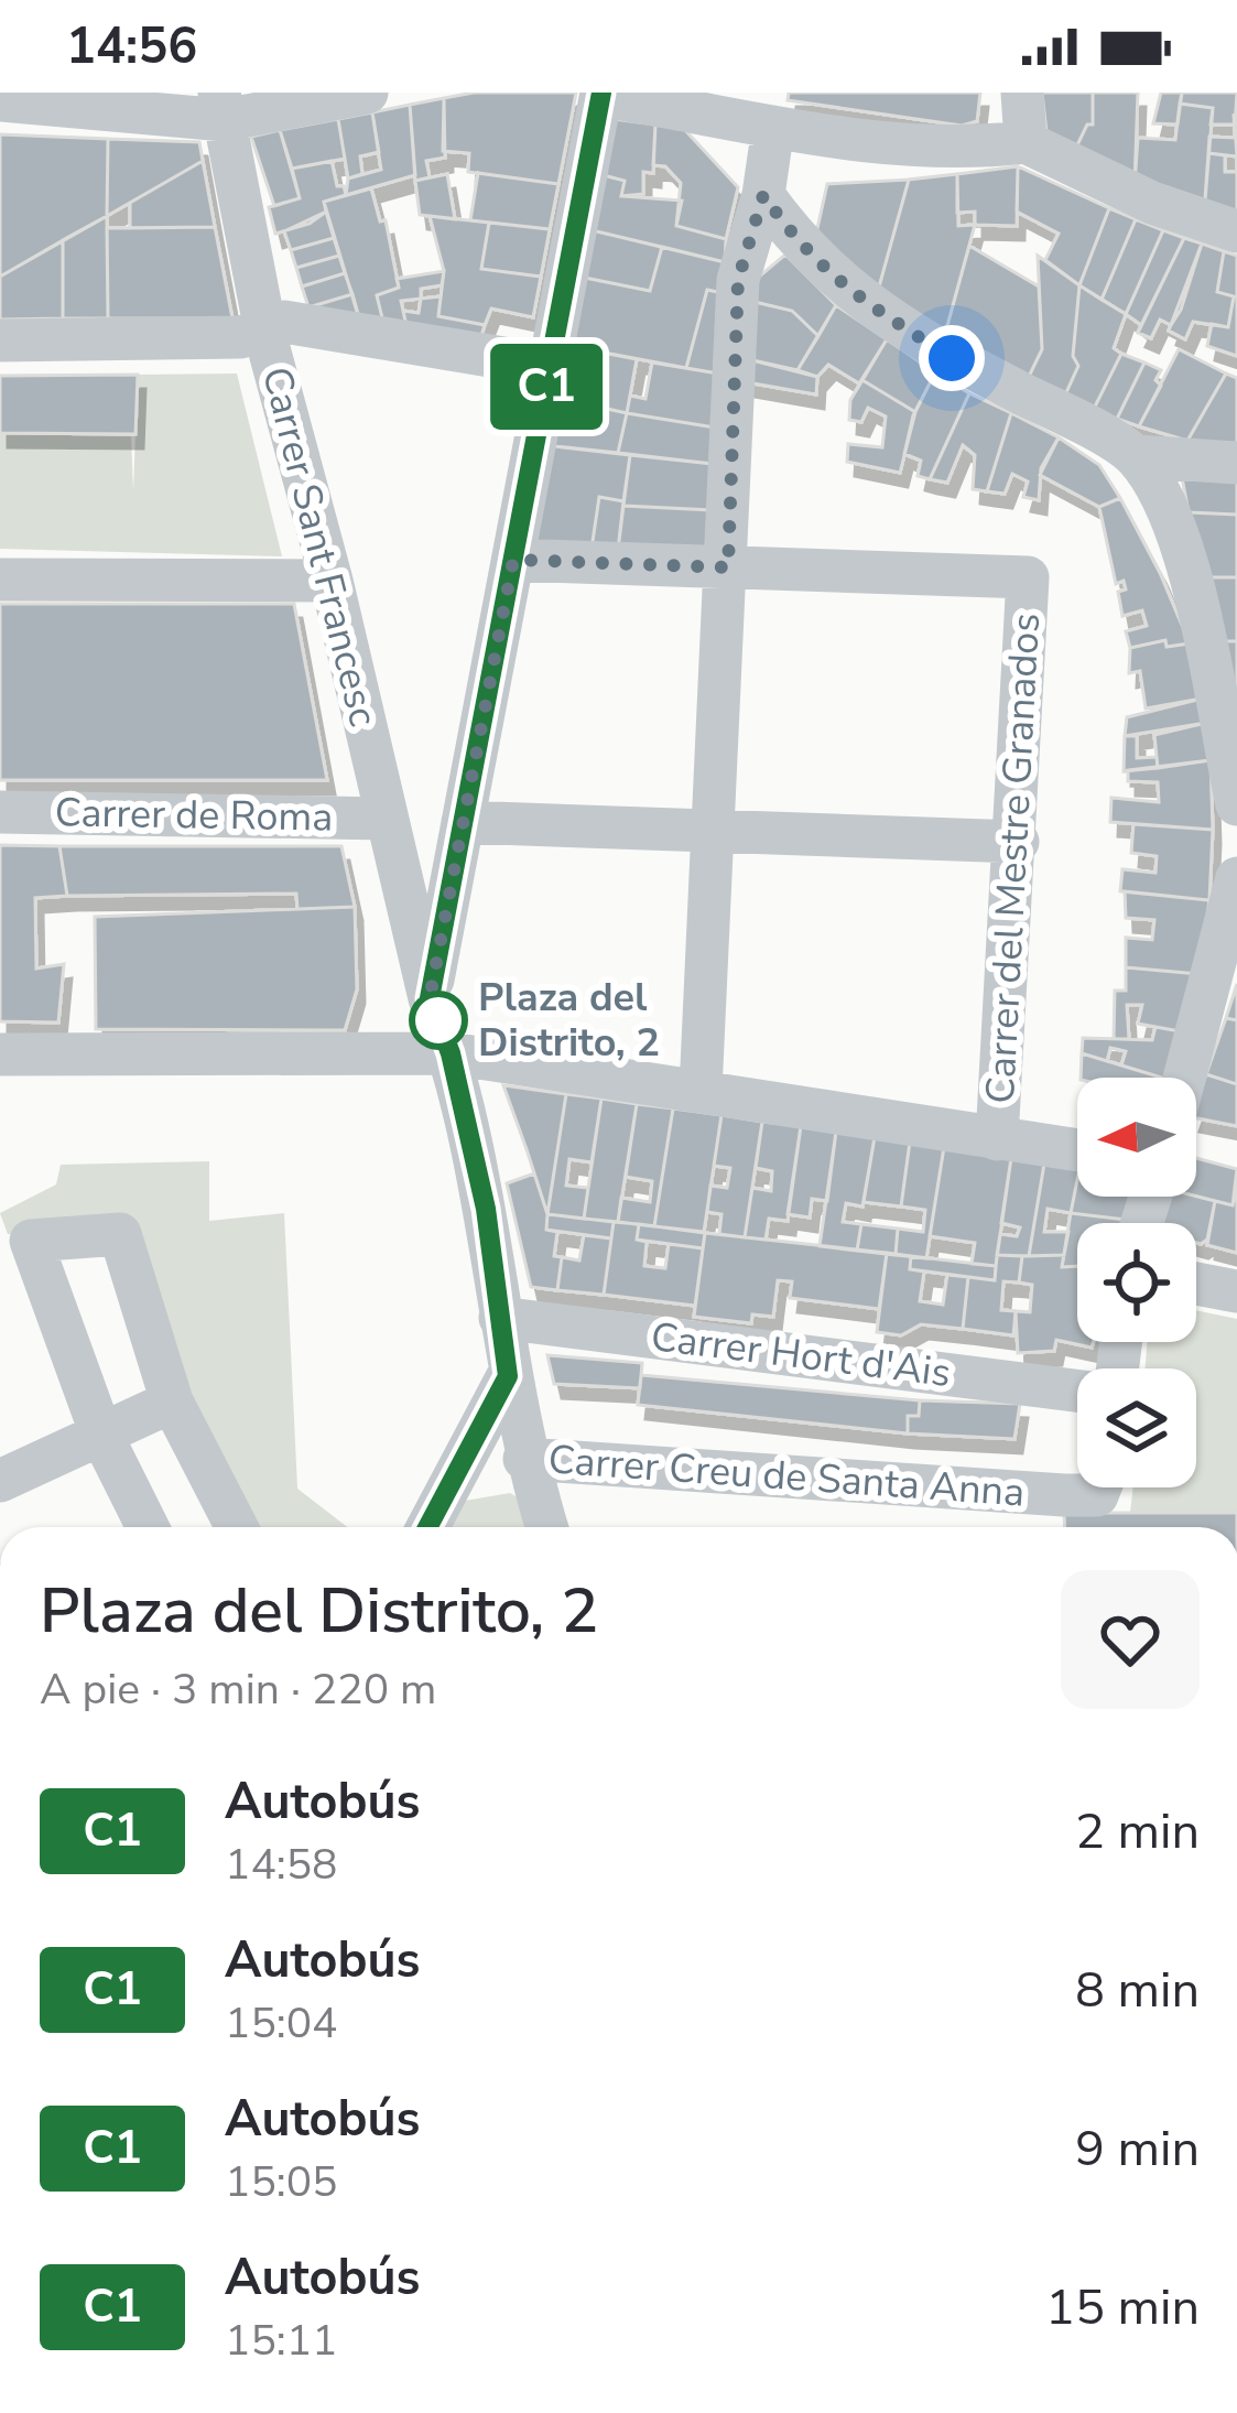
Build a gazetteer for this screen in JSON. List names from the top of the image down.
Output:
{
  "streets": {
    "street": [
      "Carrer Sant Francesc",
      "Carrer de Roma",
      "Carrer del Mestre Granados",
      "Carrer Hort d'Ais",
      "Carrer Creu de Santa Anna"
    ]
  },
  "crossings": [
    ["Carrer Sant Francesc", "Carrer de Roma"],
    ["Carrer Sant Francesc", "Carrer Hort d'Ais"],
    ["Carrer Sant Francesc", "Carrer Creu de Santa Anna"]
  ],
  "places": ["Plaza del Distrito, 2"],
  "lines": ["bus line C1"],
  "north": "left",
  "page": {
    "status": "14:56",
    "on_map": "C1",
    "heading": ["Plaza del Distrito, 2", "A pie · 3 min · 220 m"],
    "list": [
      {
        "mark": "C1",
        "name": "Autobús",
        "note": "14:58",
        "value": "2 min"
      },
      {
        "mark": "C1",
        "name": "Autobús",
        "note": "15:04",
        "value": "8 min"
      },
      {
        "mark": "C1",
        "name": "Autobús",
        "note": "15:05",
        "value": "9 min"
      },
      {
        "mark": "C1",
        "name": "Autobús",
        "note": "15:11",
        "value": "15 min"
      }
    ]
  }
}
